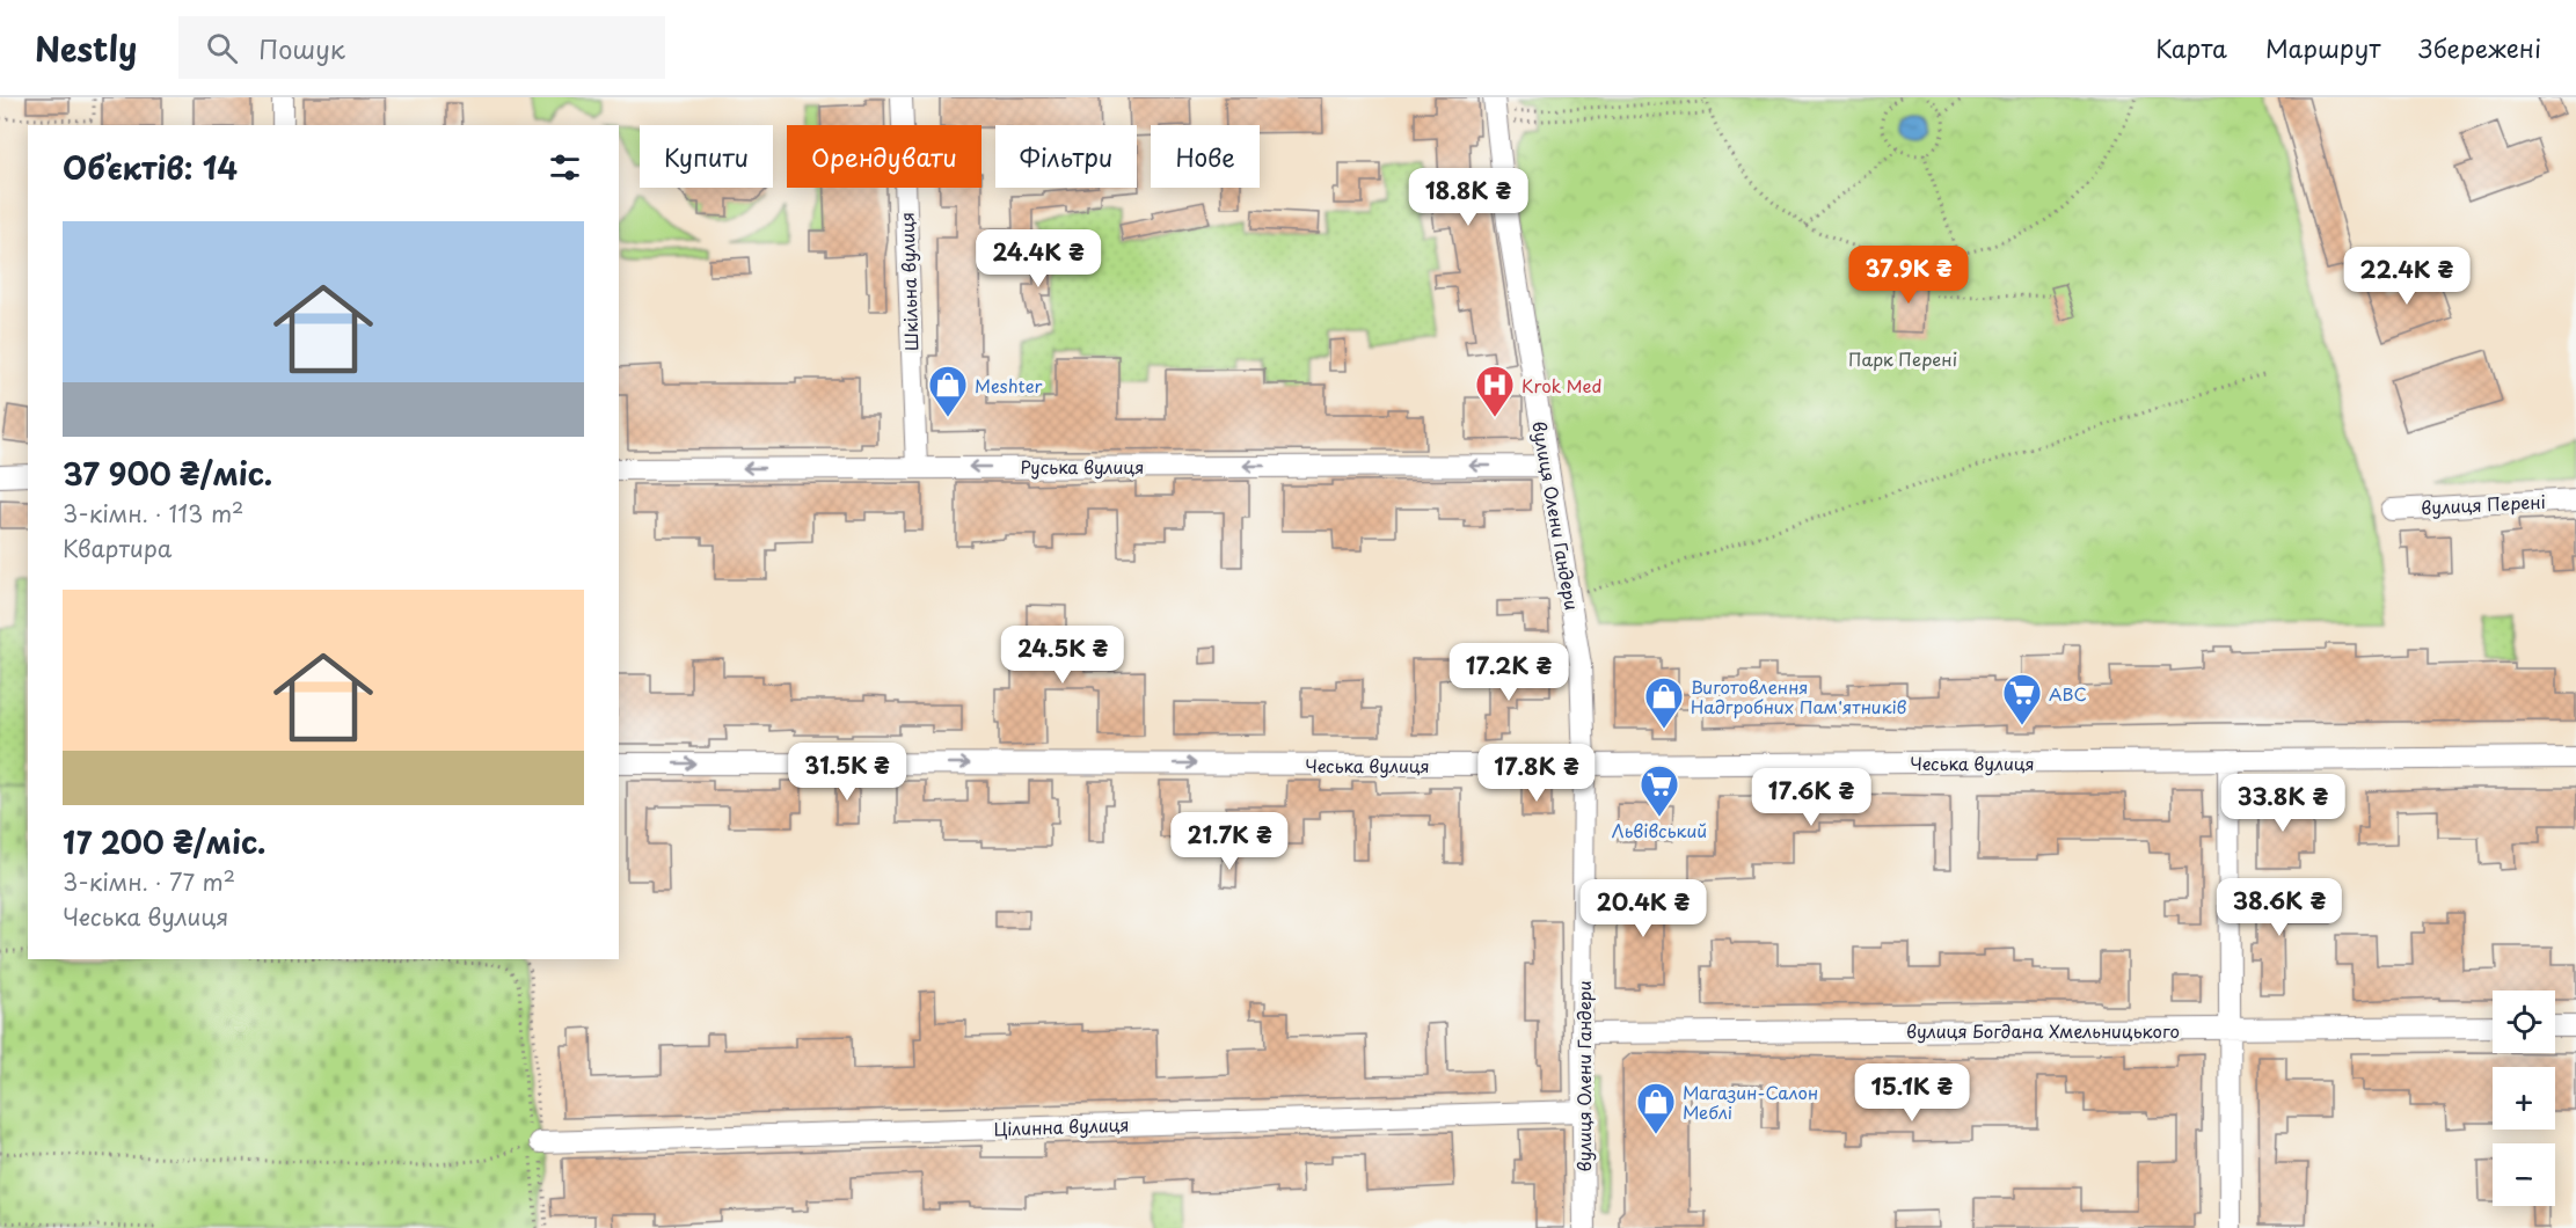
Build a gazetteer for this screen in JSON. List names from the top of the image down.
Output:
{
  "streets": {
    "street": [
      "Шкільна вулиця",
      "Руська вулиця",
      "вулиця Перені",
      "вулиця Олени Гандери",
      "Чеська вулиця",
      "вулиця Богдана Хмельницького",
      "Цілинна вулиця"
    ]
  },
  "crossings": [
    ["Шкільна вулиця", "Руська вулиця"],
    ["Руська вулиця", "вулиця Олени Гандери"],
    ["вулиця Олени Гандери", "Чеська вулиця"],
    ["вулиця Олени Гандери", "вулиця Богдана Хмельницького"],
    ["вулиця Олени Гандери", "Цілинна вулиця"]
  ],
  "one_way": ["Руська вулиця", "Чеська вулиця"],
  "parks": ["Парк Перені"],
  "places": {
    "shop": ["Meshter", "Виготовлення Надгробних Пам'ятників", "Магазин-Салон Меблі"],
    "hospital": ["Krok Med"],
    "supermarket": ["ABC", "Львівський"]
  },
  "page": {
    "header": "Nestly",
    "search": "Пошук",
    "nav": ["Карта", "Маршрут", "Збережені"],
    "chip": [
      "Купити",
      "Орендувати",
      "Фільтри",
      "Нове"
    ],
    "heading": "Об’єктів: 14",
    "price": [
      "18.8K ₴",
      "24.4K ₴",
      "37.9K ₴",
      "22.4K ₴",
      "24.5K ₴",
      "17.2K ₴",
      "31.5K ₴",
      "17.8K ₴",
      "17.6K ₴",
      "33.8K ₴",
      "21.7K ₴",
      "38.6K ₴",
      "20.4K ₴",
      "15.1K ₴"
    ],
    "list": [
      {
        "name": "37 900 ₴/міс.",
        "note": "3-кімн. · 113 m² · Квартира"
      },
      {
        "name": "17 200 ₴/міс.",
        "note": "3-кімн. · 77 m² · Чеська вулиця"
      }
    ],
    "map_buttons": ["+", "−"]
  }
}
